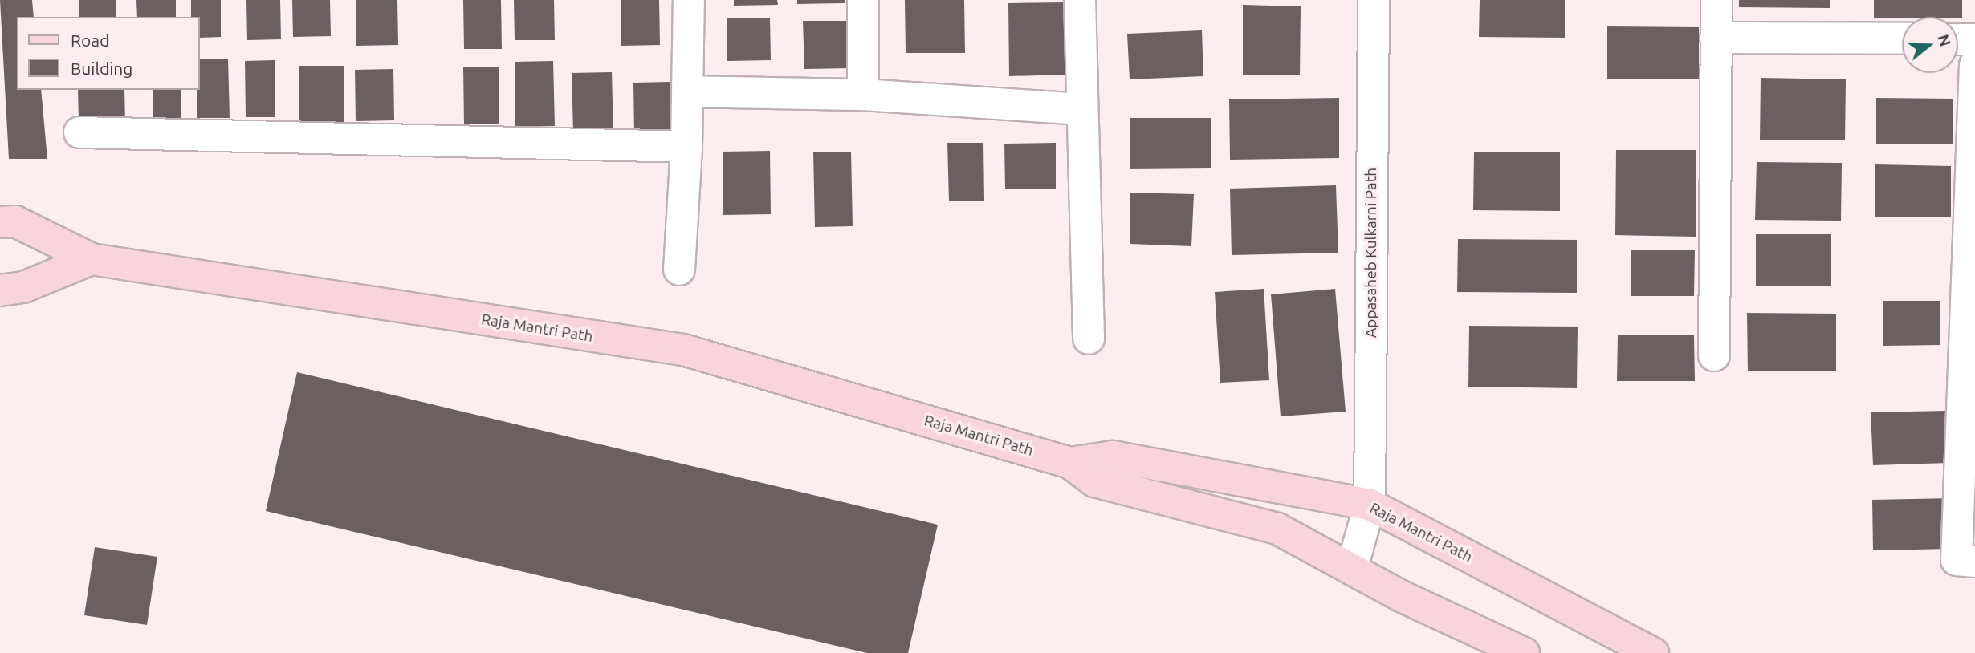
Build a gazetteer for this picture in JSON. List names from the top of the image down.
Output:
{
  "streets": {
    "main road": ["Raja Mantri Path"],
    "street": ["Appasaheb Kulkarni Path"]
  },
  "crossings": [
    ["Appasaheb Kulkarni Path", "Raja Mantri Path"]
  ],
  "legend": ["Road", "Building"],
  "north": "right"
}
